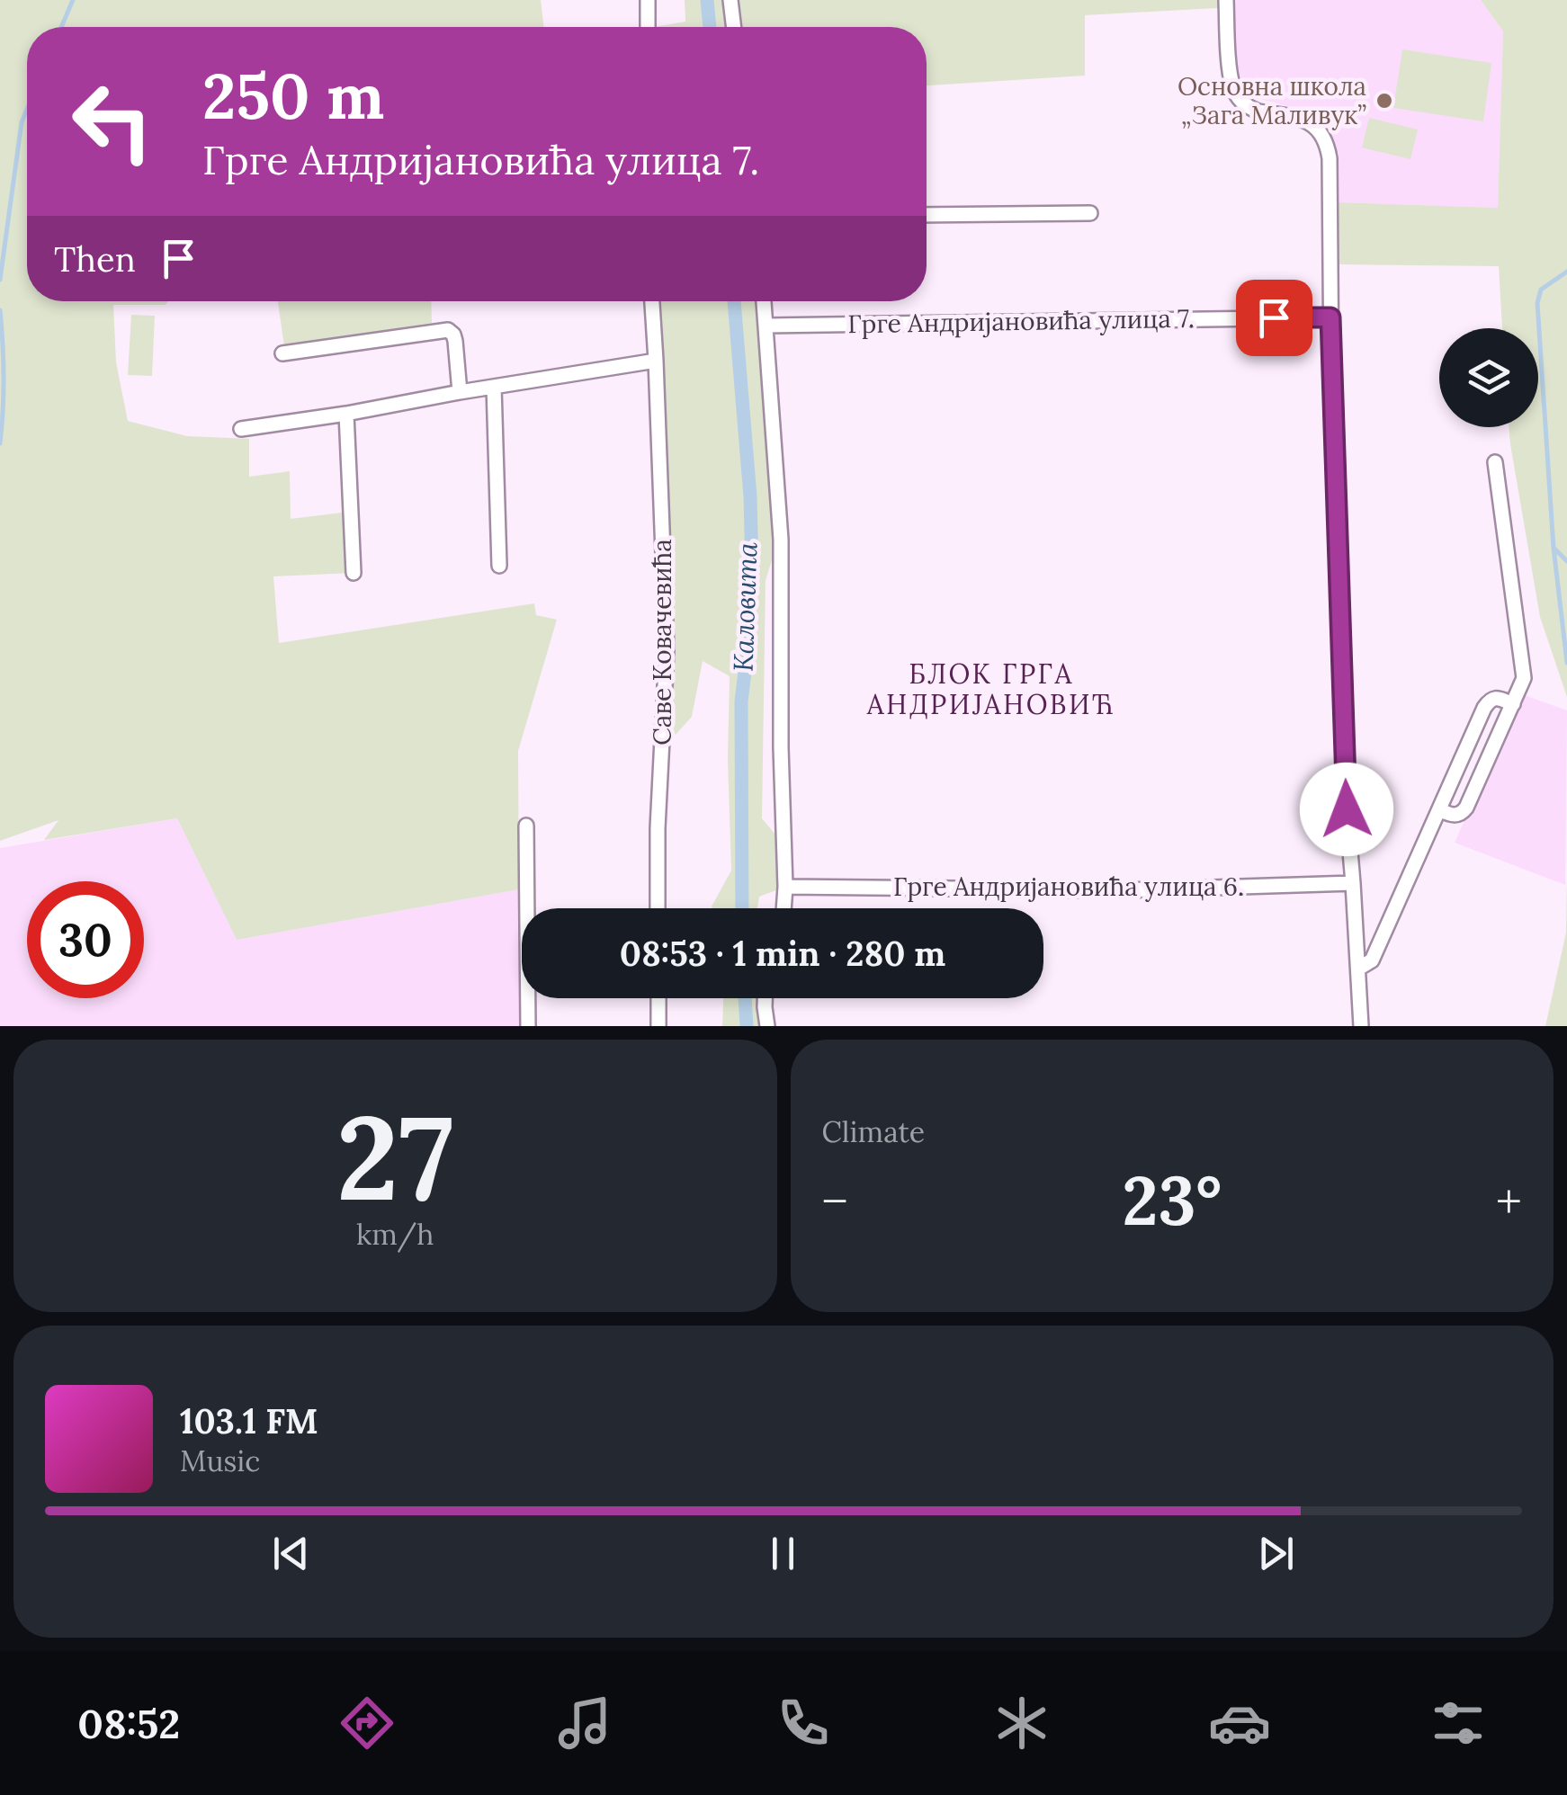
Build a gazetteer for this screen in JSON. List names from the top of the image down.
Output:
{
  "streets": {
    "street": ["Грге Андријановића улица 7.", "Саве Ковачевића", "Грге Андријановића улица 6."]
  },
  "districts": ["БЛОК ГРГА АНДРИЈАНОВИЋ"],
  "water": ["Каловита"],
  "places": ["Основна школа „Зага Маливук”"],
  "page": {
    "turn": ["250 m", "Грге Андријановића улица 7."],
    "then": "Then",
    "limit": "30",
    "trip": "08:53 · 1 min · 280 m",
    "tile": [
      ["27", "km/h"],
      "Climate"
    ],
    "heat": ["−", "23°", "+"],
    "song": ["103.1 FM", "Music"],
    "tabs": "08:52"
  }
}
